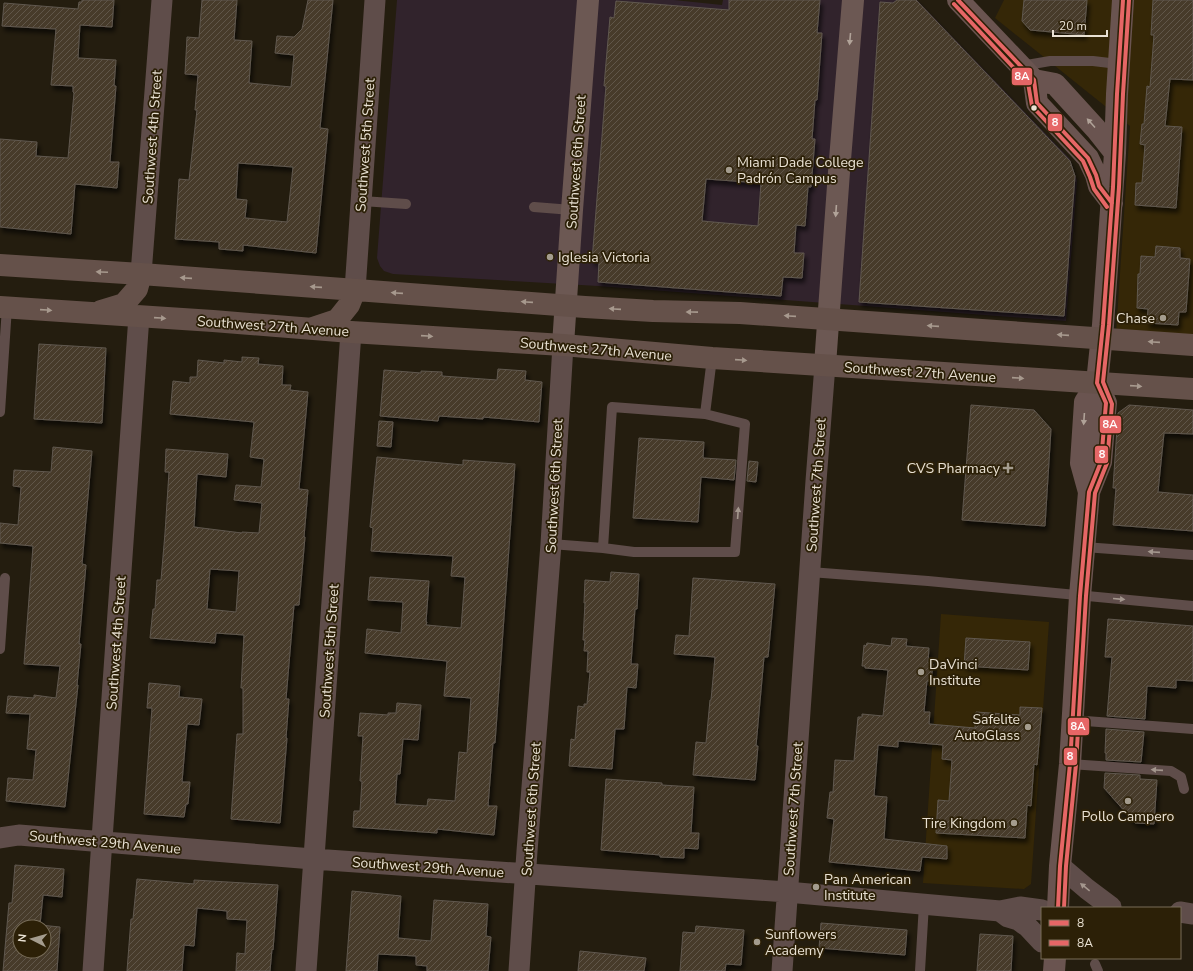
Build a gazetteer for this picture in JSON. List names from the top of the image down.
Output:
{
  "streets": {
    "highway": ["Southwest 27th Avenue"],
    "main road": ["Southwest 6th Street", "Southwest 7th Street"],
    "street": ["Southwest 4th Street", "Southwest 5th Street", "Southwest 29th Avenue"]
  },
  "crossings": [
    ["Southwest 4th Street", "Southwest 27th Avenue"],
    ["Southwest 4th Street", "Southwest 29th Avenue"],
    ["Southwest 5th Street", "Southwest 27th Avenue"],
    ["Southwest 5th Street", "Southwest 29th Avenue"],
    ["Southwest 6th Street", "Southwest 27th Avenue"],
    ["Southwest 6th Street", "Southwest 29th Avenue"],
    ["Southwest 27th Avenue", "Southwest 7th Street"],
    ["Southwest 7th Street", "Southwest 29th Avenue"]
  ],
  "places": {
    "other": [
      "Miami Dade College Padrón Campus",
      "Iglesia Victoria",
      "Chase",
      "DaVinci Institute",
      "Safelite AutoGlass",
      "Pollo Campero",
      "Tire Kingdom",
      "Pan American Institute",
      "Sunflowers Academy"
    ],
    "health": ["CVS Pharmacy"]
  },
  "lines": ["transit line 8", "transit line 8A"],
  "legend": ["8", "8A"],
  "scale_bar": "20 m",
  "north": "left"
}
